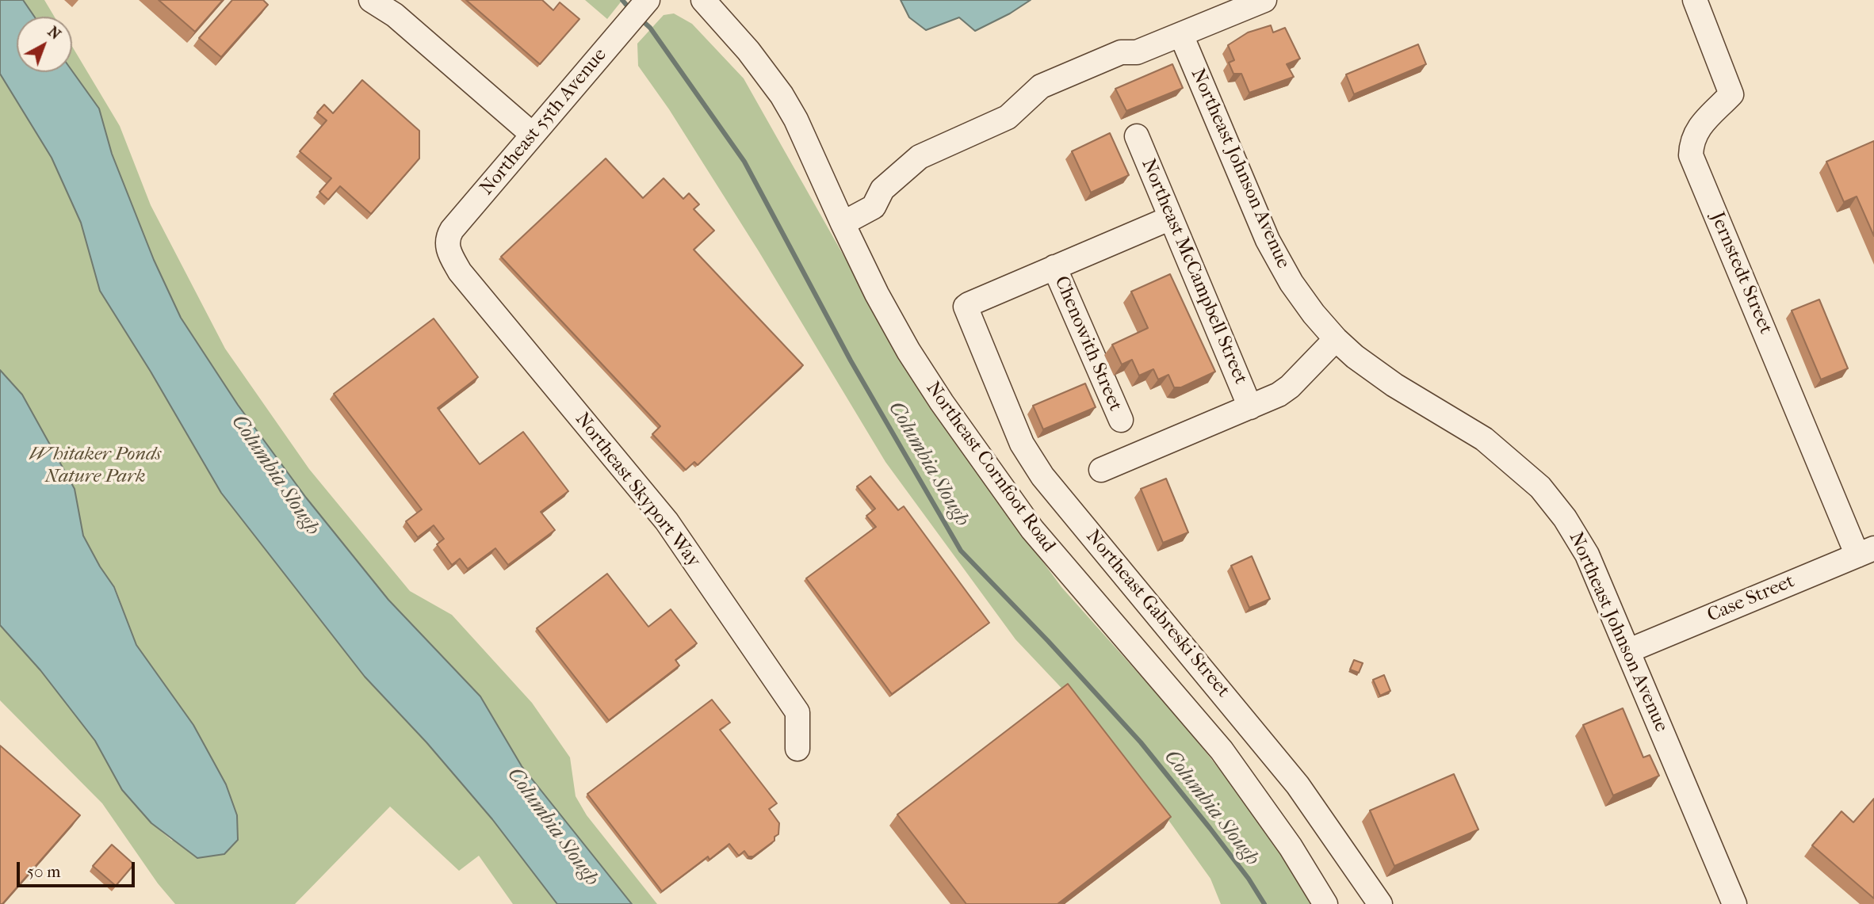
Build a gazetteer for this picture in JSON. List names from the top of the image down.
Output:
{
  "streets": {
    "street": [
      "Northeast 55th Avenue",
      "Northeast Johnson Avenue",
      "Northeast McCampbell Street",
      "Jernstedt Street",
      "Chenowith Street",
      "Northeast Cornfoot Road",
      "Northeast Skyport Way",
      "Case Street",
      "Northeast Gabreski Street"
    ]
  },
  "crossings": [
    ["Northeast 55th Avenue", "Northeast Skyport Way"],
    ["Northeast Johnson Avenue", "Case Street"],
    ["Jernstedt Street", "Case Street"],
    ["Chenowith Street", "Northeast Gabreski Street"]
  ],
  "water": ["Columbia Slough"],
  "parks": ["Whitaker Ponds Nature Park"],
  "scale_bar": "50 m",
  "north": "top right"
}
